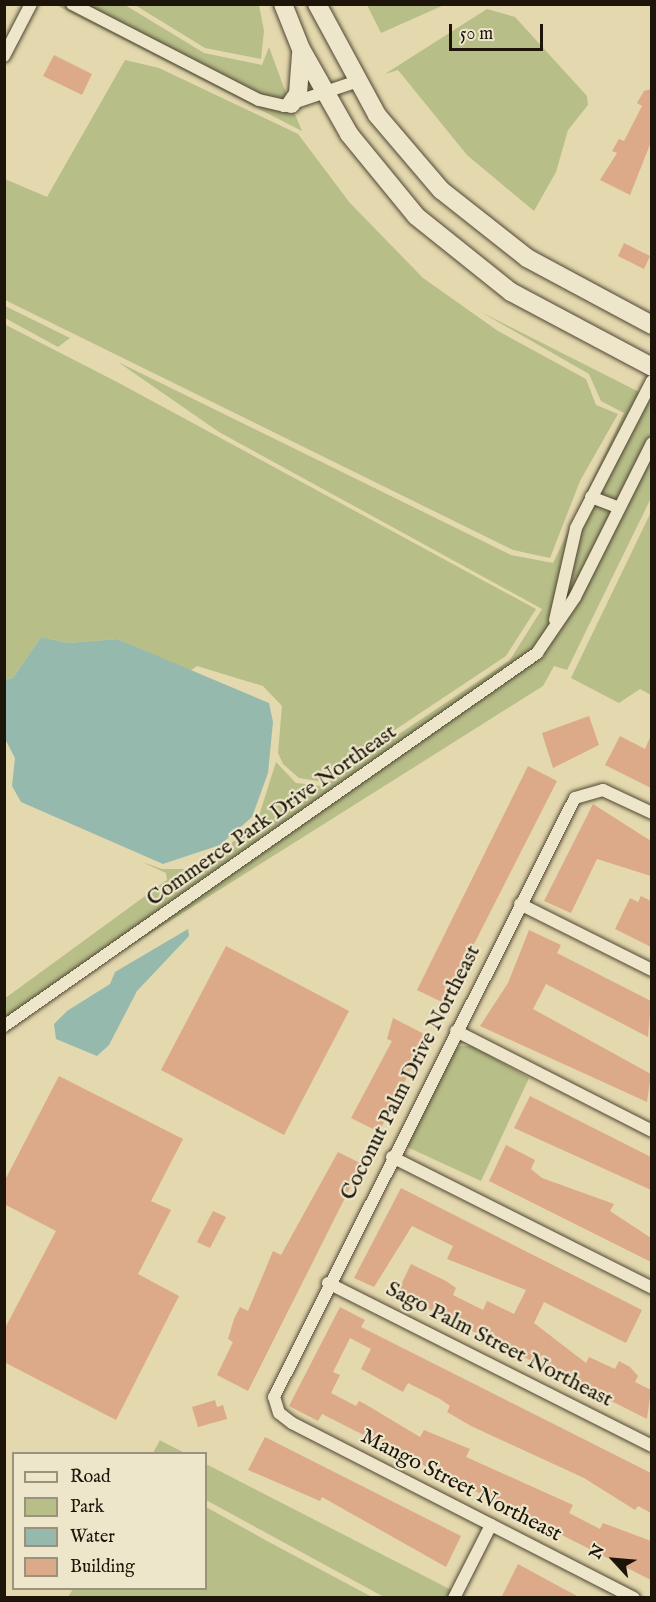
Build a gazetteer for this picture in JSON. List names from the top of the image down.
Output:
{
  "streets": {
    "street": [
      "Commerce Park Drive Northeast",
      "Coconut Palm Drive Northeast",
      "Sago Palm Street Northeast",
      "Mango Street Northeast"
    ]
  },
  "crossings": [
    ["Coconut Palm Drive Northeast", "Sago Palm Street Northeast"],
    ["Coconut Palm Drive Northeast", "Mango Street Northeast"]
  ],
  "legend": [
    "Road",
    "Park",
    "Water",
    "Building"
  ],
  "scale_bar": "50 m",
  "north": "top left"
}
